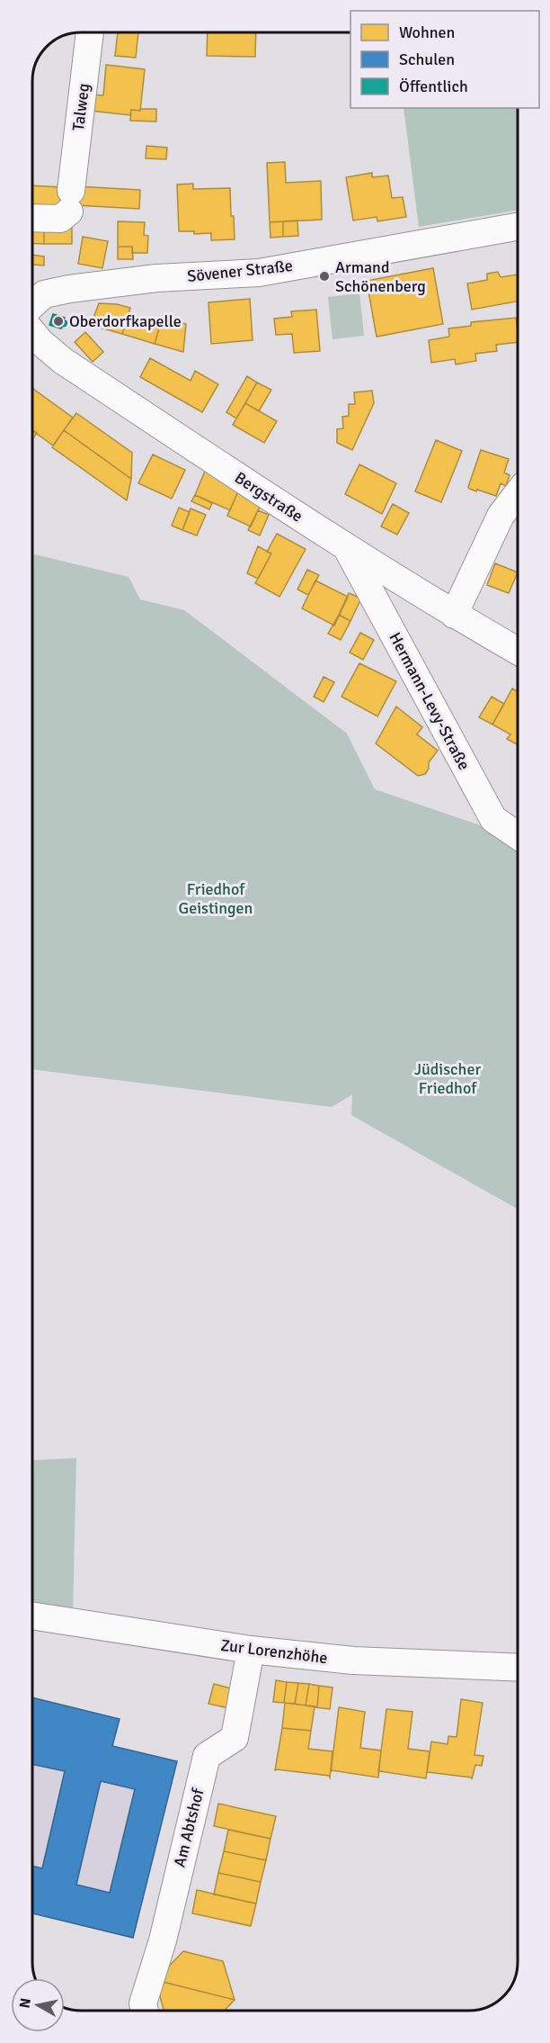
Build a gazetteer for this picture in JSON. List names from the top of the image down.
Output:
{
  "streets": {
    "street": [
      "Talweg",
      "Sövener Straße",
      "Bergstraße",
      "Hermann-Levy-Straße",
      "Zur Lorenzhöhe",
      "Am Abtshof"
    ]
  },
  "crossings": [
    ["Bergstraße", "Hermann-Levy-Straße"],
    ["Zur Lorenzhöhe", "Am Abtshof"]
  ],
  "parks": ["Friedhof Geistingen", "Jüdischer Friedhof"],
  "places": ["Armand Schönenberg", "Oberdorfkapelle"],
  "legend": ["Wohnen", "Schulen", "Öffentlich"],
  "north": "left"
}
